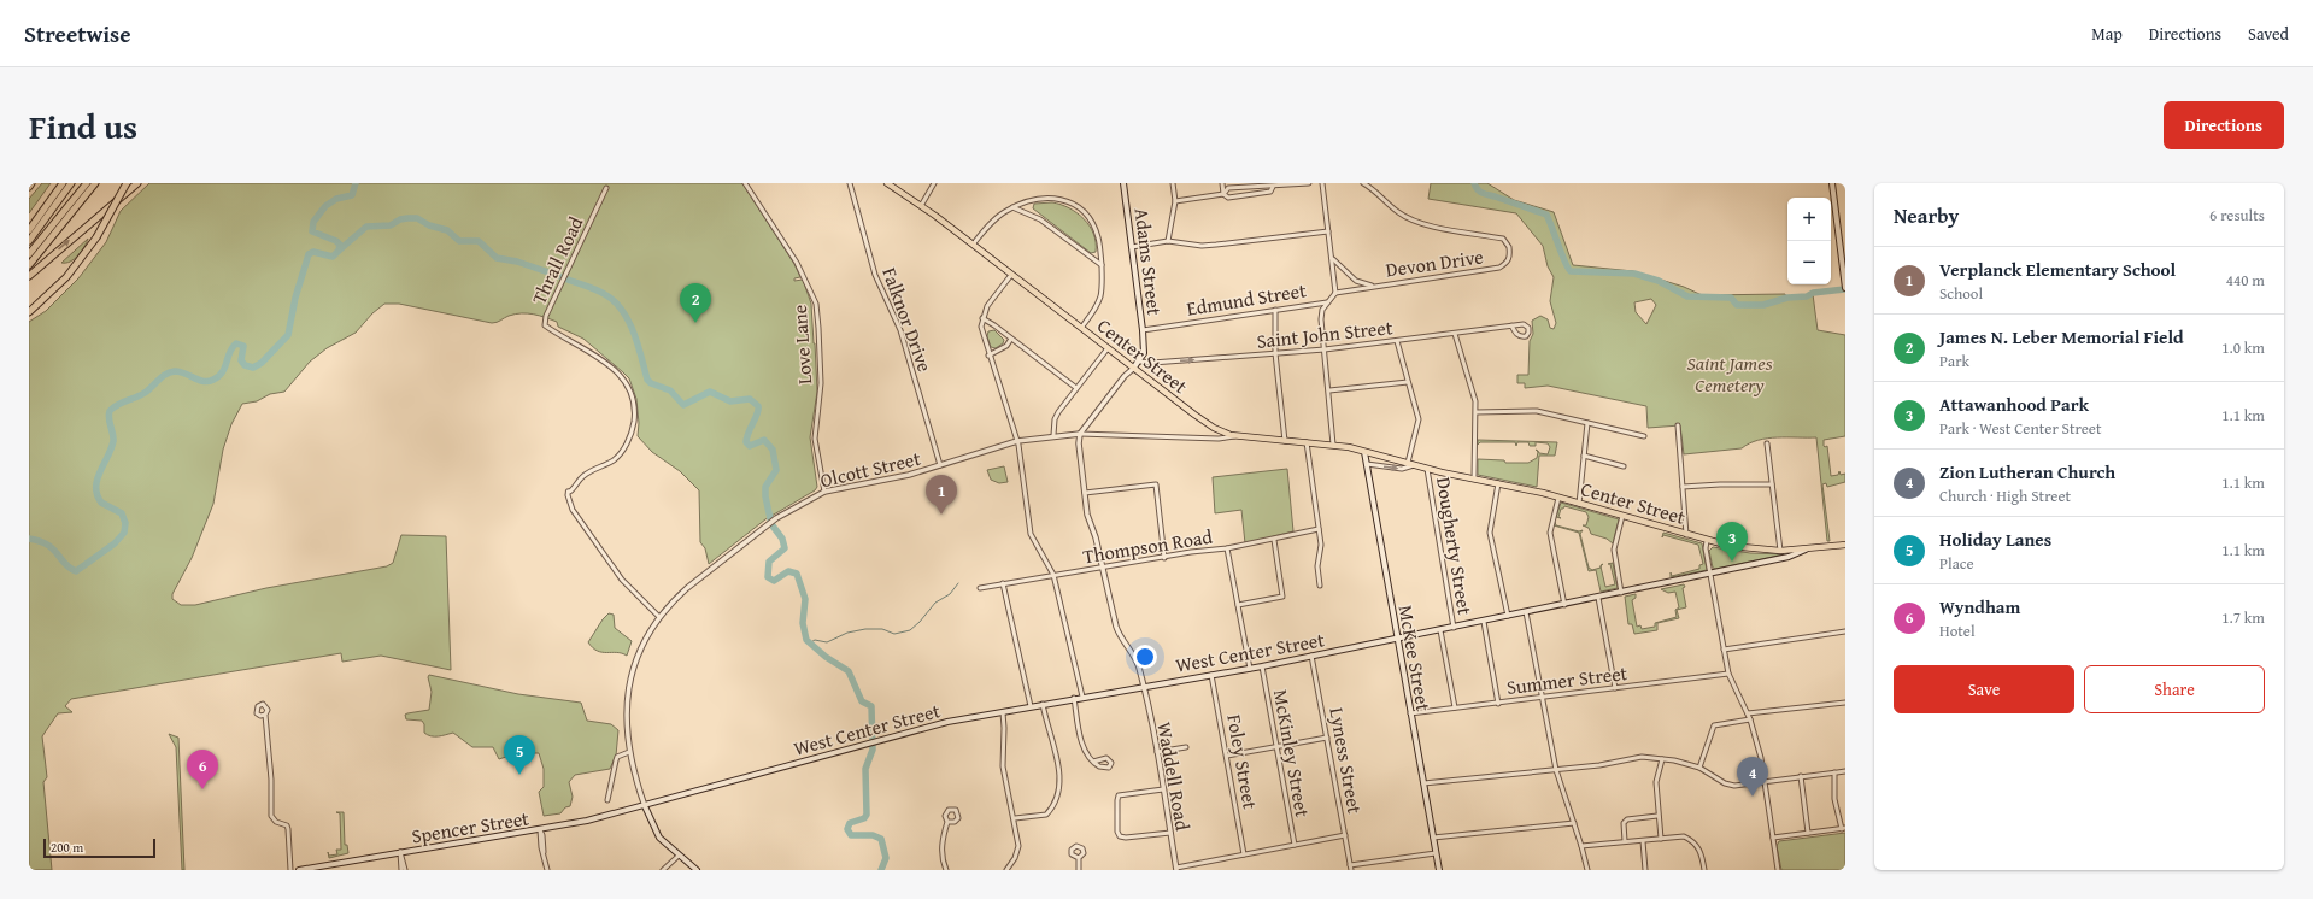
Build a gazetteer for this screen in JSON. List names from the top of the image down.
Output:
{
  "streets": {
    "main road": [
      "Adams Street",
      "Center Street",
      "West Center Street",
      "McKee Street",
      "Spencer Street"
    ],
    "street": [
      "Thrall Road",
      "Devon Drive",
      "Edmund Street",
      "Falknor Drive",
      "Saint John Street",
      "Love Lane",
      "Olcott Street",
      "Thompson Road",
      "Dougherty Street",
      "Summer Street",
      "McKinley Street",
      "Lyness Street",
      "Foley Street",
      "Waddell Road"
    ]
  },
  "crossings": [
    ["Thrall Road", "Olcott Street"],
    ["Adams Street", "Edmund Street"],
    ["Adams Street", "Saint John Street"],
    ["Falknor Drive", "Olcott Street"],
    ["Love Lane", "Olcott Street"],
    ["Center Street", "Olcott Street"],
    ["Center Street", "Dougherty Street"],
    ["Center Street", "West Center Street"],
    ["Center Street", "McKee Street"],
    ["Olcott Street", "West Center Street"],
    ["Olcott Street", "Waddell Road"],
    ["Olcott Street", "Spencer Street"],
    ["Thompson Road", "Waddell Road"],
    ["Dougherty Street", "West Center Street"],
    ["West Center Street", "McKee Street"],
    ["West Center Street", "McKinley Street"],
    ["West Center Street", "Lyness Street"],
    ["West Center Street", "Foley Street"],
    ["West Center Street", "Waddell Road"],
    ["West Center Street", "Spencer Street"],
    ["McKee Street", "Summer Street"]
  ],
  "one_way": ["Saint John Street"],
  "parks": ["Saint James Cemetery"],
  "scale_bar": "200 m",
  "page": {
    "header": "Streetwise",
    "nav": ["Map", "Directions", "Saved"],
    "title": "Find us",
    "buttons": [
      "Directions",
      ["Save", "Share"]
    ],
    "heading": ["Nearby", "6 results"],
    "map_buttons": ["+", "−"],
    "list": [
      {
        "mark": "1",
        "name": "Verplanck Elementary School",
        "note": "School",
        "value": "440 m"
      },
      {
        "mark": "2",
        "name": "James N. Leber Memorial Field",
        "note": "Park",
        "value": "1.0 km"
      },
      {
        "mark": "3",
        "name": "Attawanhood Park",
        "note": "Park · West Center Street",
        "value": "1.1 km"
      },
      {
        "mark": "4",
        "name": "Zion Lutheran Church",
        "note": "Church · High Street",
        "value": "1.1 km"
      },
      {
        "mark": "5",
        "name": "Holiday Lanes",
        "note": "Place",
        "value": "1.1 km"
      },
      {
        "mark": "6",
        "name": "Wyndham",
        "note": "Hotel",
        "value": "1.7 km"
      }
    ],
    "pins": [
      "2",
      "1",
      "3",
      "5",
      "6",
      "4"
    ],
    "scale": "200 m"
  }
}
